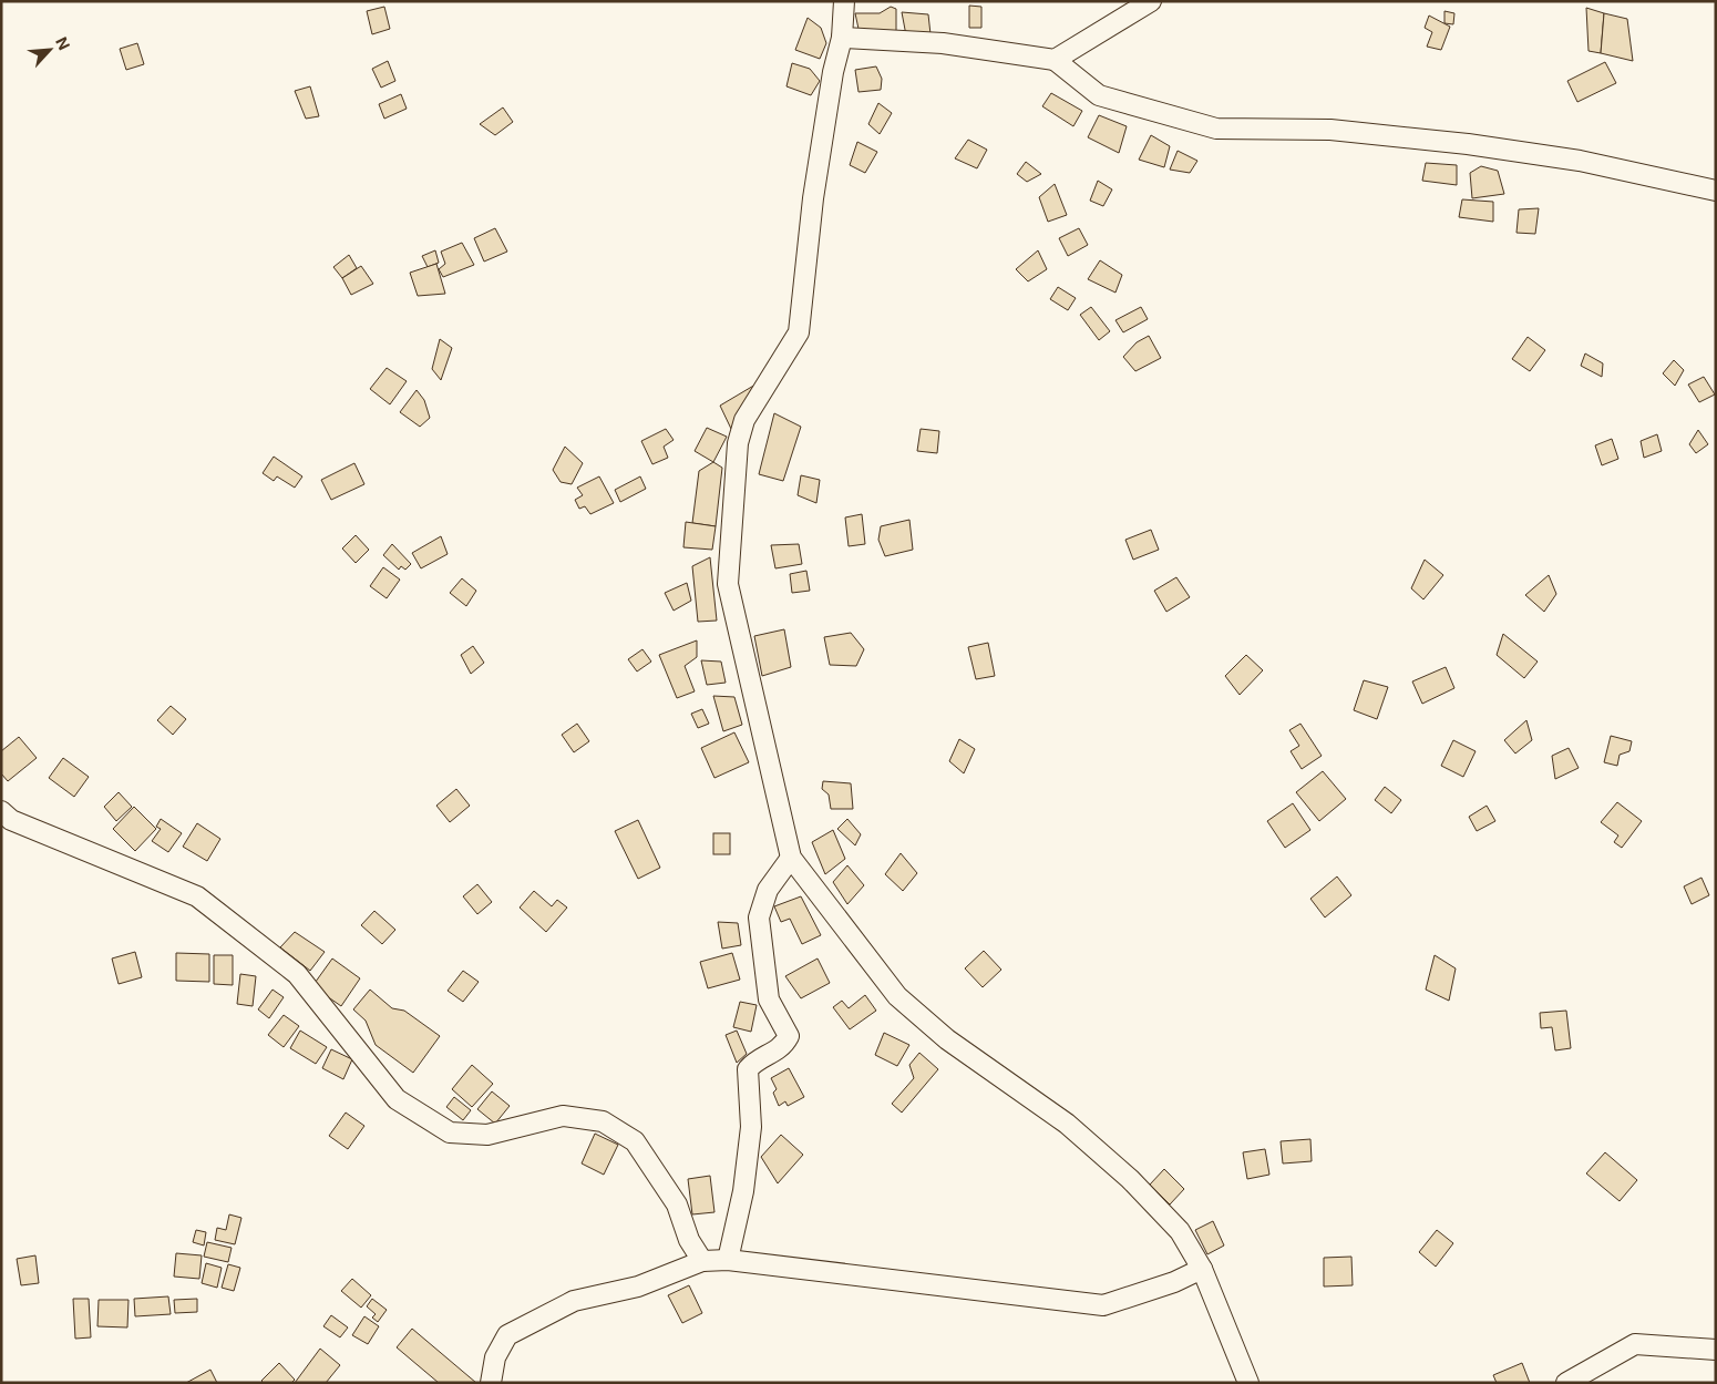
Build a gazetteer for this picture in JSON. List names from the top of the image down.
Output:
{
  "north": "top right"
}
